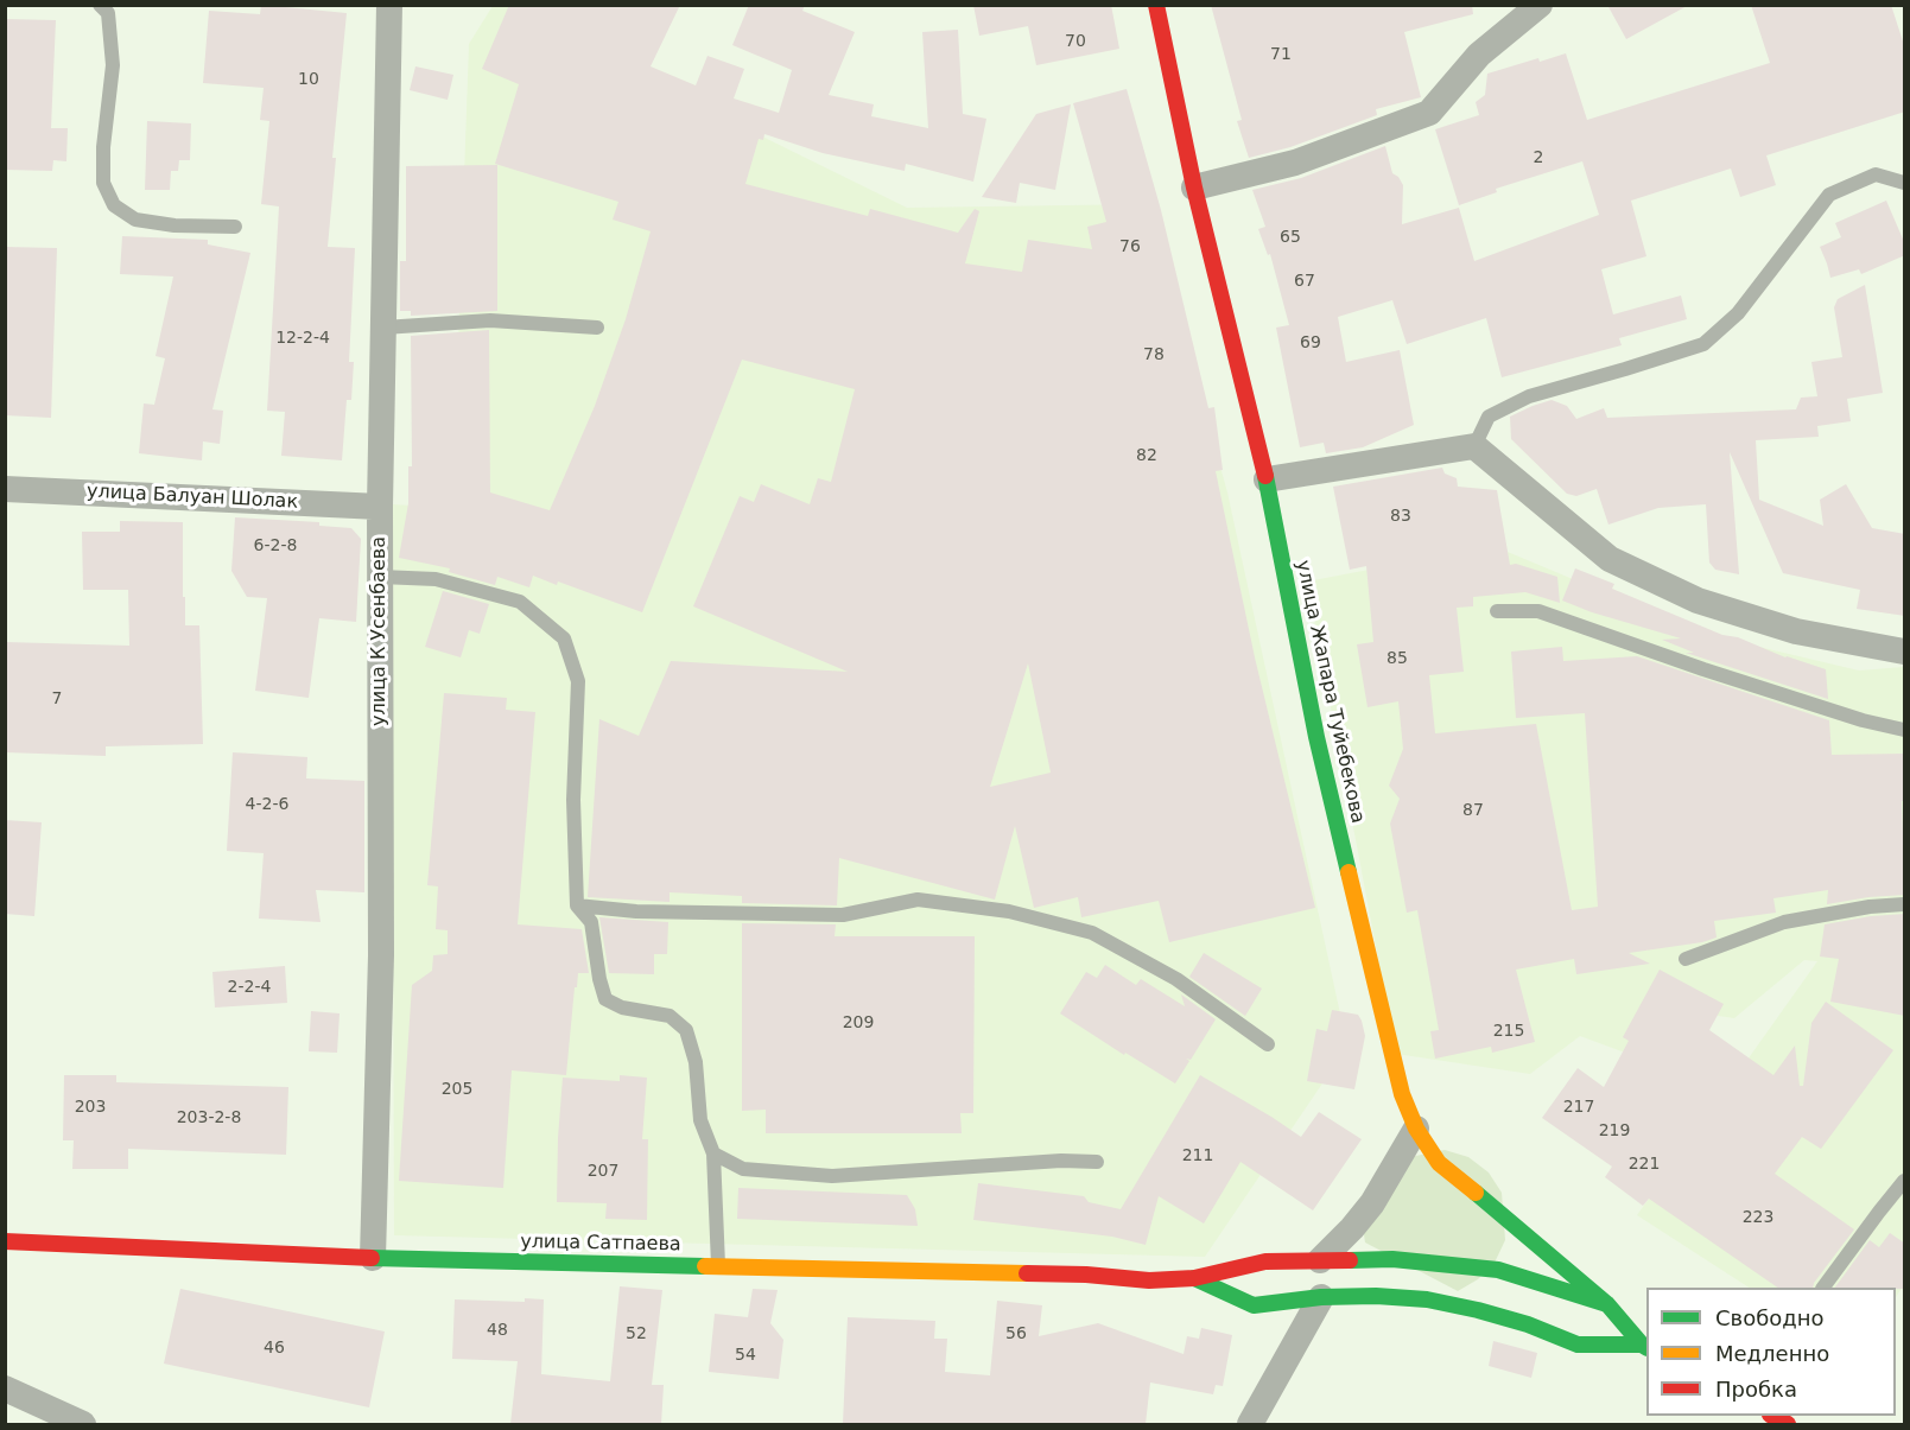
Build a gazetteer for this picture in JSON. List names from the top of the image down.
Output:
{
  "streets": {
    "street": [
      "улица Балуан Шолак",
      "улица К Усенбаева",
      "улица Жапара Туйебекова",
      "улица Сатпаева"
    ]
  },
  "crossings": [
    ["улица Балуан Шолак", "улица К Усенбаева"],
    ["улица К Усенбаева", "улица Сатпаева"],
    ["улица Жапара Туйебекова", "улица Сатпаева"]
  ],
  "house_numbers": [
    "70",
    "71",
    "10",
    "2",
    "65",
    "76",
    "67",
    "12-2-4",
    "69",
    "78",
    "82",
    "83",
    "6-2-8",
    "85",
    "7",
    "4-2-6",
    "87",
    "2-2-4",
    "209",
    "215",
    "205",
    "203",
    "217",
    "203-2-8",
    "219",
    "211",
    "221",
    "207",
    "223",
    "48",
    "52",
    "56",
    "46",
    "54"
  ],
  "legend": ["Свободно", "Медленно", "Пробка"]
}
